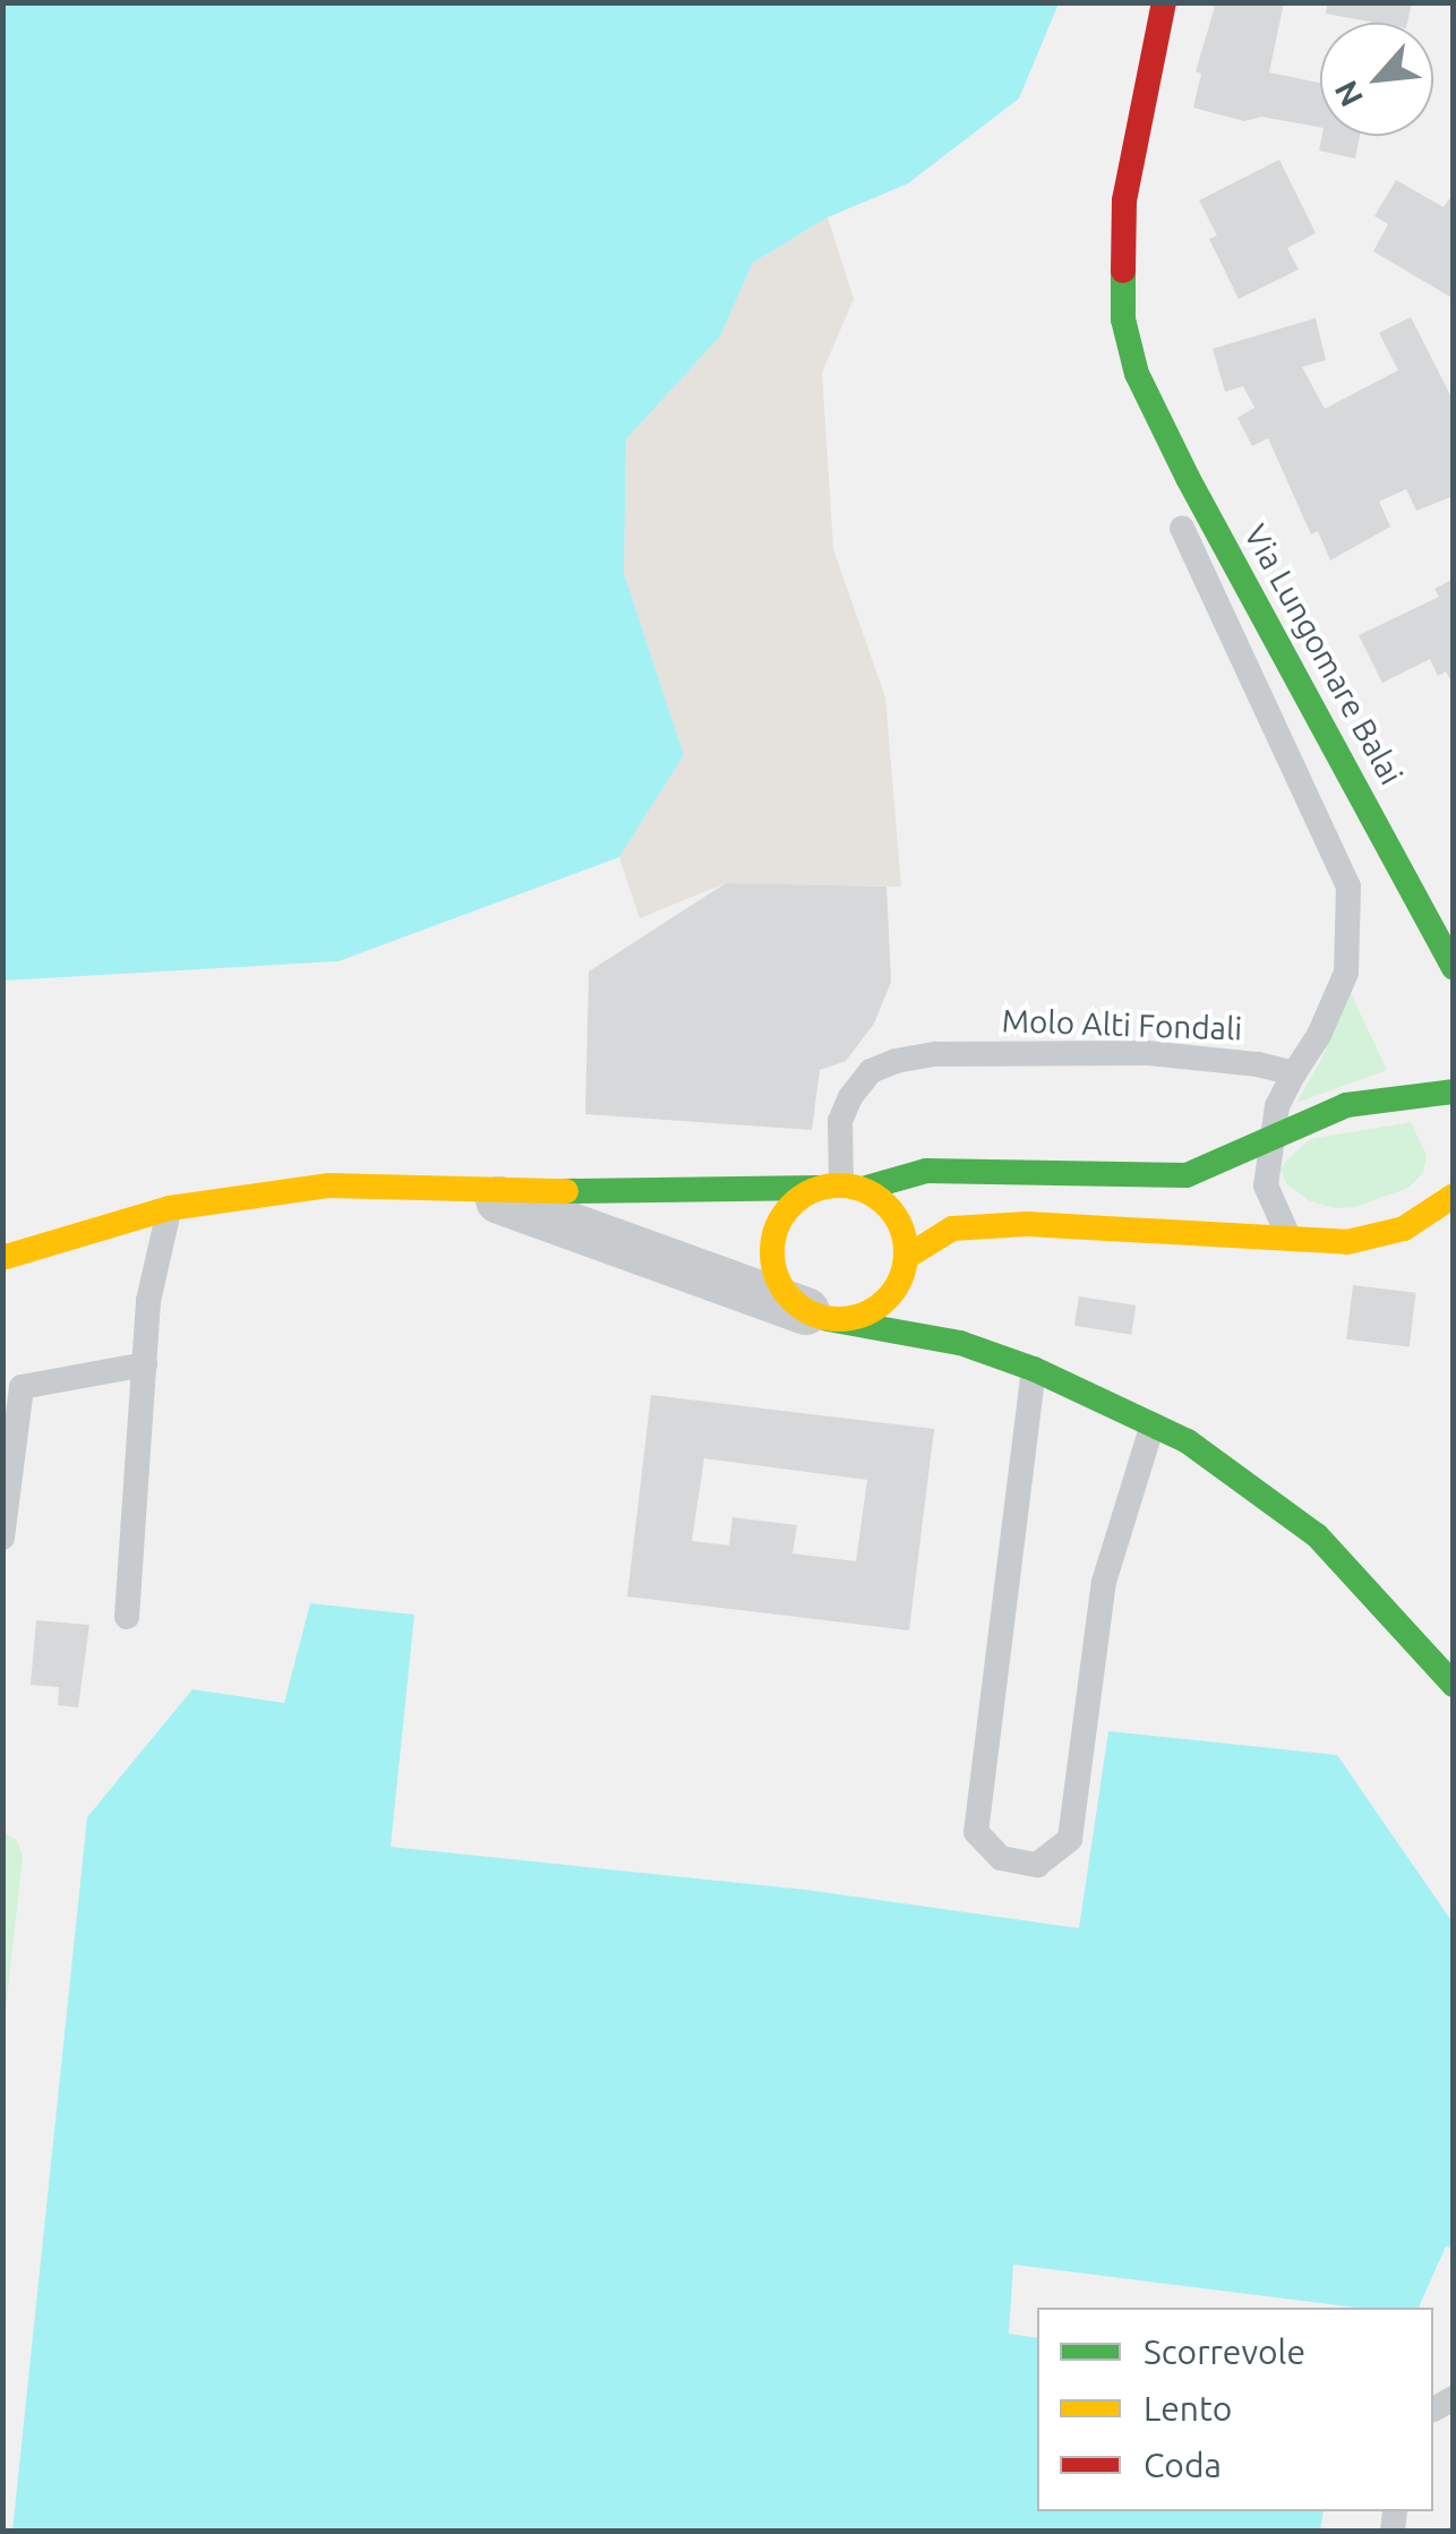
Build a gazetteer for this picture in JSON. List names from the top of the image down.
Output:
{
  "streets": {
    "street": ["Via Lungomare Balai"],
    "lane": ["Molo Alti Fondali"]
  },
  "crossings": [
    ["Via Lungomare Balai", "Molo Alti Fondali"]
  ],
  "legend": ["Scorrevole", "Lento", "Coda"],
  "north": "bottom left"
}
